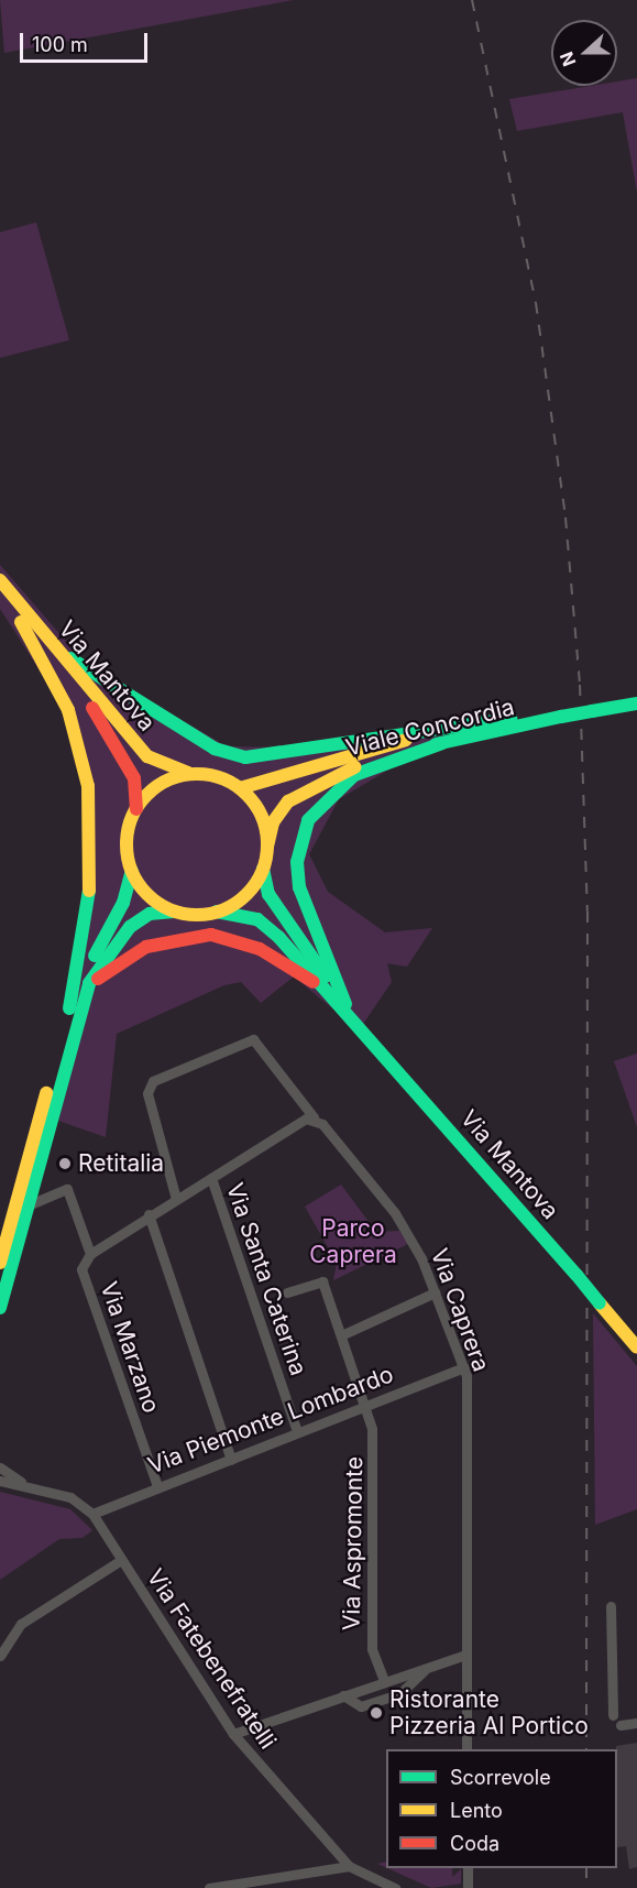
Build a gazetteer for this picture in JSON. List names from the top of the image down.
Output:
{
  "streets": {
    "main road": ["Via Mantova", "Viale Concordia"],
    "street": [
      "Via Santa Caterina",
      "Via Caprera",
      "Via Marzano",
      "Via Piemonte Lombardo",
      "Via Aspromonte",
      "Via Fatebenefratelli"
    ]
  },
  "crossings": [
    ["Via Mantova", "Viale Concordia"],
    ["Via Santa Caterina", "Via Piemonte Lombardo"],
    ["Via Caprera", "Via Piemonte Lombardo"],
    ["Via Marzano", "Via Piemonte Lombardo"],
    ["Via Piemonte Lombardo", "Via Aspromonte"],
    ["Via Piemonte Lombardo", "Via Fatebenefratelli"]
  ],
  "parks": ["Parco Caprera"],
  "places": ["Retitalia", "Ristorante Pizzeria Al Portico"],
  "legend": ["Scorrevole", "Lento", "Coda"],
  "scale_bar": "100 m",
  "north": "left"
}
